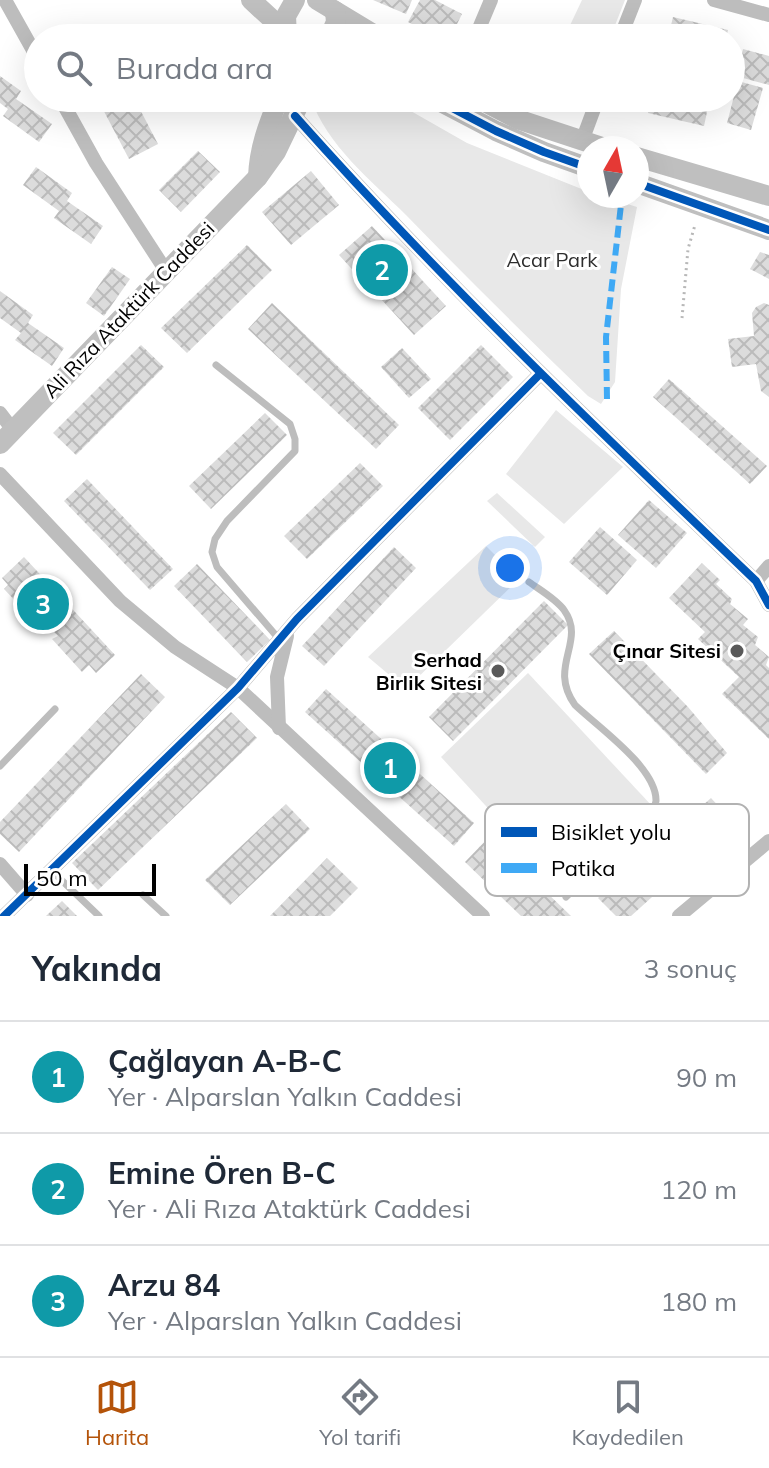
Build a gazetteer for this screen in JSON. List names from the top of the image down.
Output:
{
  "streets": {
    "main road": ["Ali Rıza Ataktürk Caddesi"]
  },
  "parks": ["Acar Park"],
  "places": ["Çınar Sitesi", "Serhad Birlik Sitesi"],
  "legend": ["Bisiklet yolu", "Patika"],
  "scale_bar": "50 m",
  "north": "top",
  "page": {
    "search": "Burada ara",
    "pins": ["2", "3", "1"],
    "scale": "50 m",
    "heading": ["Yakında", "3 sonuç"],
    "list": [
      {
        "mark": "1",
        "name": "Çağlayan A-B-C",
        "note": "Yer · Alparslan Yalkın Caddesi",
        "value": "90 m"
      },
      {
        "mark": "2",
        "name": "Emine Ören B-C",
        "note": "Yer · Ali Rıza Ataktürk Caddesi",
        "value": "120 m"
      },
      {
        "mark": "3",
        "name": "Arzu 84",
        "note": "Yer · Alparslan Yalkın Caddesi",
        "value": "180 m"
      }
    ],
    "nav": ["Harita", "Yol tarifi", "Kaydedilen"]
  }
}
